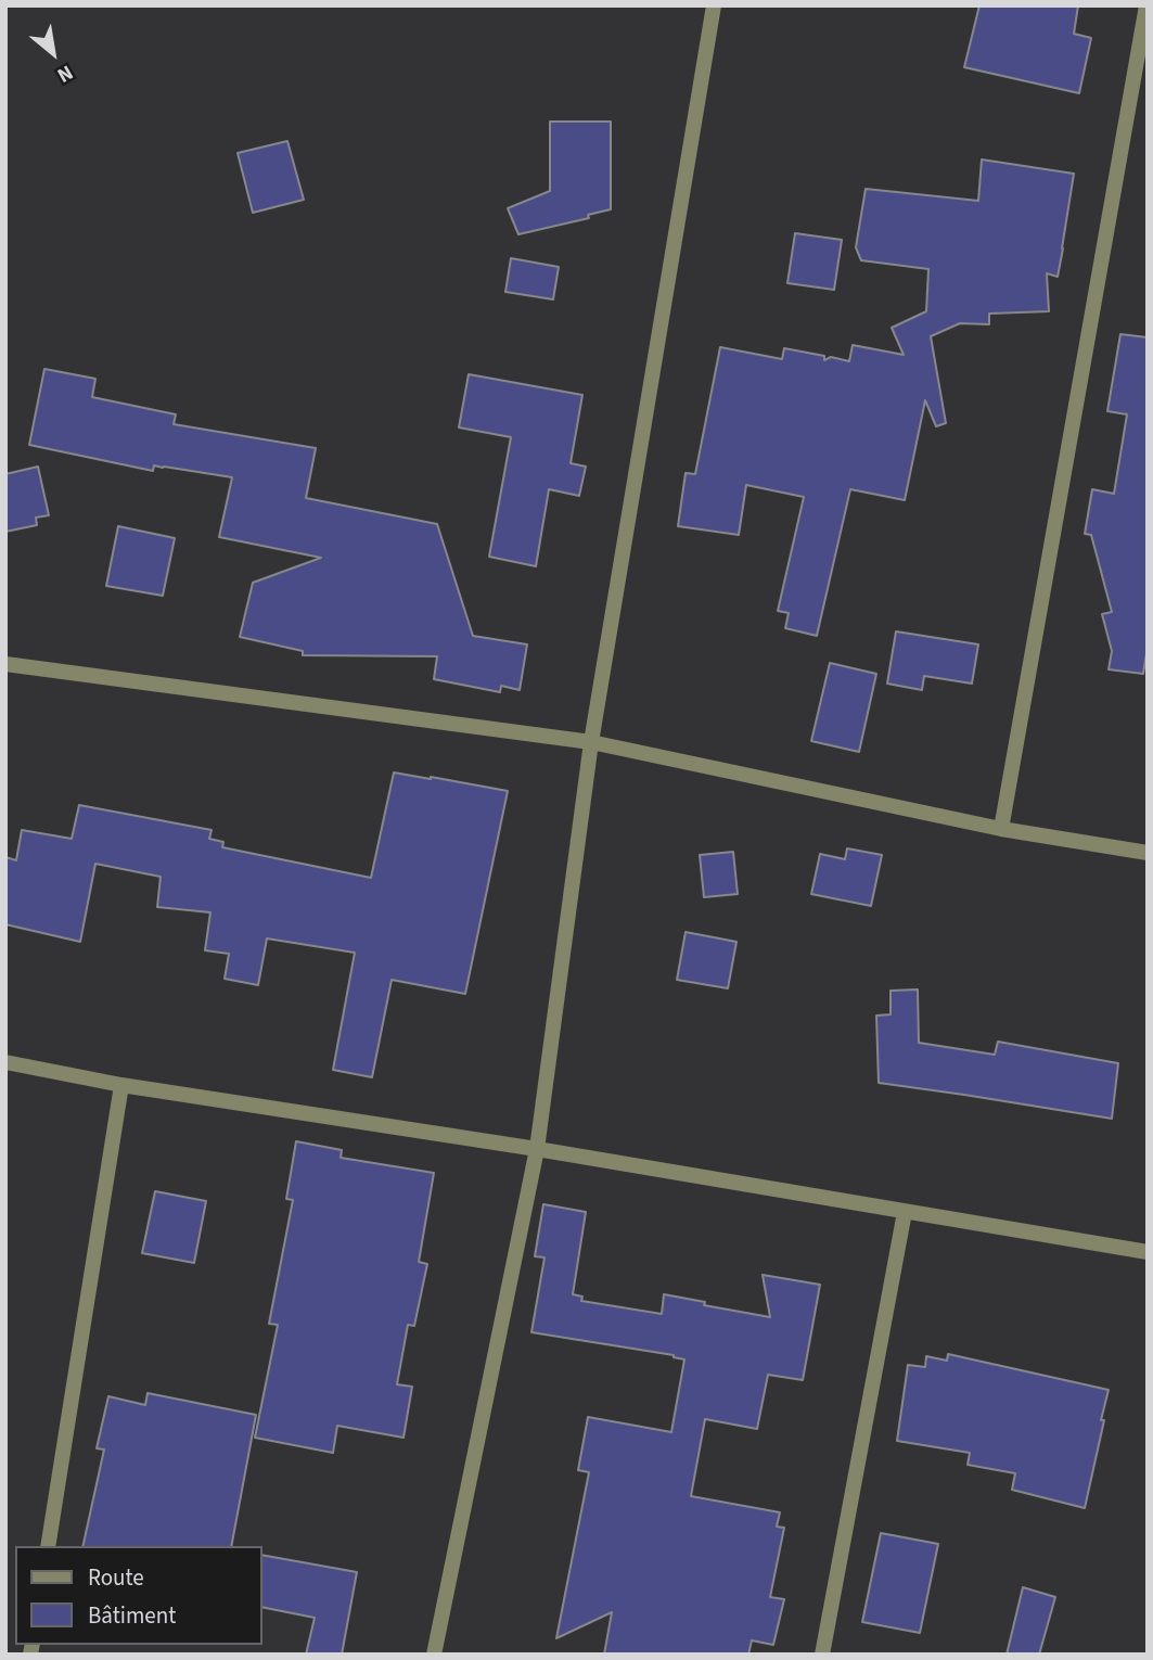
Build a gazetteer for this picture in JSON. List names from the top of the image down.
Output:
{
  "legend": ["Route", "Bâtiment"],
  "north": "bottom right"
}
